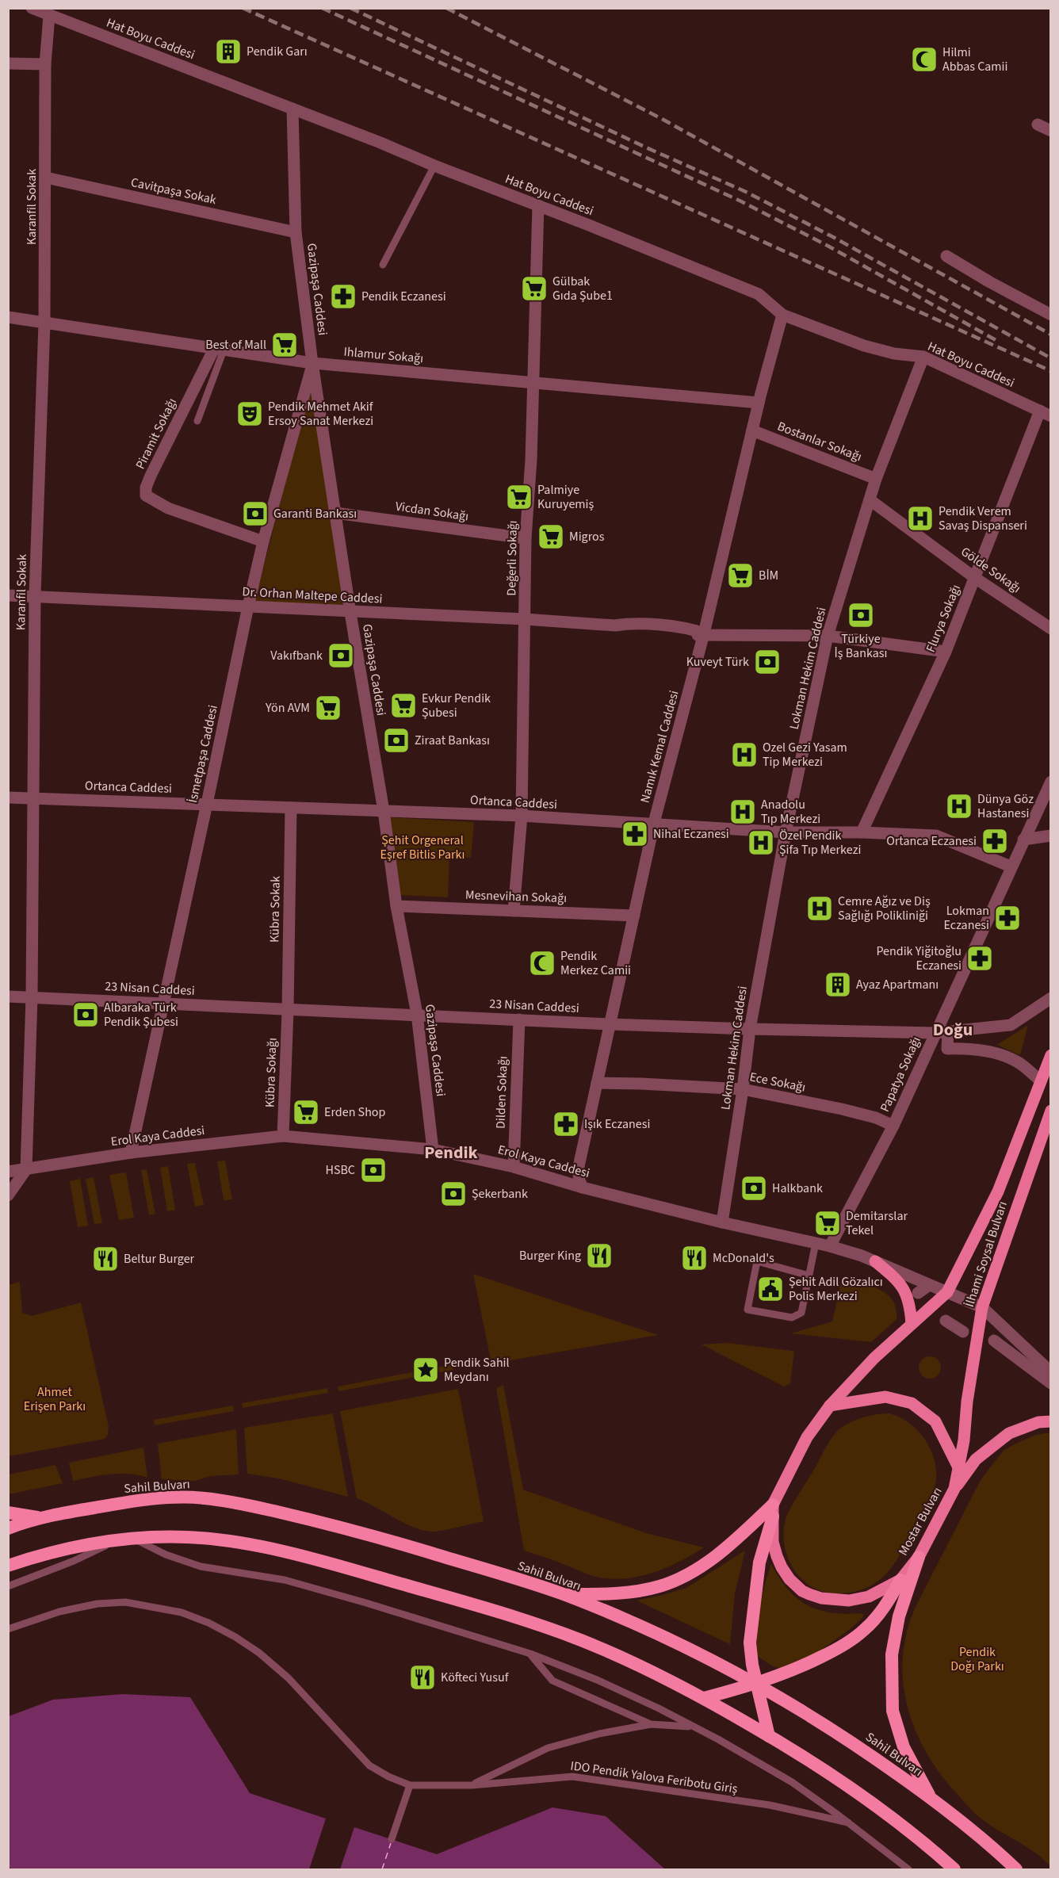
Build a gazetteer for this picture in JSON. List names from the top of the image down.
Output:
{
  "streets": {
    "highway": ["Sahil Bulvarı"],
    "main road": ["İlhami Soysal Bulvarı", "Mostar Bulvarı"],
    "street": [
      "Hat Boyu Caddesi",
      "Cavitpaşa Sokak",
      "Karanfil Sokak",
      "Gazipaşa Caddesi",
      "Ihlamur Sokağı",
      "Piramit Sokağı",
      "Bostanlar Sokağı",
      "Vicdan Sokağı",
      "Değerli Sokağı",
      "Gölde Sokağı",
      "Dr. Orhan Maltepe Caddesi",
      "Flurya Sokağı",
      "Lokman Hekim Caddesi",
      "Namık Kemal Caddesi",
      "İsmetpaşa Caddesi",
      "Ortanca Caddesi",
      "Mesnevihan Sokağı",
      "Kübra Sokak",
      "23 Nisan Caddesi",
      "Kübra Sokağı",
      "Papatya Sokağı",
      "Ece Sokağı",
      "Dilden Sokağı",
      "Erol Kaya Caddesi"
    ],
    "lane": ["IDO Pendik Yalova Feribotu Giriş"]
  },
  "crossings": [
    ["Hat Boyu Caddesi", "Karanfil Sokak"],
    ["Hat Boyu Caddesi", "Gazipaşa Caddesi"],
    ["Hat Boyu Caddesi", "Değerli Sokağı"],
    ["Hat Boyu Caddesi", "Flurya Sokağı"],
    ["Hat Boyu Caddesi", "Lokman Hekim Caddesi"],
    ["Hat Boyu Caddesi", "Namık Kemal Caddesi"],
    ["Cavitpaşa Sokak", "Karanfil Sokak"],
    ["Cavitpaşa Sokak", "Gazipaşa Caddesi"],
    ["Karanfil Sokak", "Ihlamur Sokağı"],
    ["Karanfil Sokak", "Dr. Orhan Maltepe Caddesi"],
    ["Karanfil Sokak", "Ortanca Caddesi"],
    ["Karanfil Sokak", "23 Nisan Caddesi"],
    ["Karanfil Sokak", "Erol Kaya Caddesi"],
    ["Gazipaşa Caddesi", "Ihlamur Sokağı"],
    ["Gazipaşa Caddesi", "Vicdan Sokağı"],
    ["Gazipaşa Caddesi", "Dr. Orhan Maltepe Caddesi"],
    ["Gazipaşa Caddesi", "İsmetpaşa Caddesi"],
    ["Gazipaşa Caddesi", "Ortanca Caddesi"],
    ["Gazipaşa Caddesi", "Mesnevihan Sokağı"],
    ["Gazipaşa Caddesi", "23 Nisan Caddesi"],
    ["Gazipaşa Caddesi", "Erol Kaya Caddesi"],
    ["Ihlamur Sokağı", "Piramit Sokağı"],
    ["Ihlamur Sokağı", "Değerli Sokağı"],
    ["Ihlamur Sokağı", "Namık Kemal Caddesi"],
    ["Ihlamur Sokağı", "İsmetpaşa Caddesi"],
    ["Piramit Sokağı", "İsmetpaşa Caddesi"],
    ["Bostanlar Sokağı", "Lokman Hekim Caddesi"],
    ["Bostanlar Sokağı", "Namık Kemal Caddesi"],
    ["Vicdan Sokağı", "Değerli Sokağı"],
    ["Değerli Sokağı", "Dr. Orhan Maltepe Caddesi"],
    ["Değerli Sokağı", "Ortanca Caddesi"],
    ["Değerli Sokağı", "Mesnevihan Sokağı"],
    ["Gölde Sokağı", "Flurya Sokağı"],
    ["Gölde Sokağı", "Lokman Hekim Caddesi"],
    ["Dr. Orhan Maltepe Caddesi", "Flurya Sokağı"],
    ["Dr. Orhan Maltepe Caddesi", "Lokman Hekim Caddesi"],
    ["Dr. Orhan Maltepe Caddesi", "Namık Kemal Caddesi"],
    ["Dr. Orhan Maltepe Caddesi", "İsmetpaşa Caddesi"],
    ["Flurya Sokağı", "Ortanca Caddesi"],
    ["Lokman Hekim Caddesi", "Ortanca Caddesi"],
    ["Lokman Hekim Caddesi", "23 Nisan Caddesi"],
    ["Lokman Hekim Caddesi", "Ece Sokağı"],
    ["Lokman Hekim Caddesi", "Erol Kaya Caddesi"],
    ["Namık Kemal Caddesi", "Ortanca Caddesi"],
    ["Namık Kemal Caddesi", "Mesnevihan Sokağı"],
    ["Namık Kemal Caddesi", "23 Nisan Caddesi"],
    ["Namık Kemal Caddesi", "Ece Sokağı"],
    ["Namık Kemal Caddesi", "Erol Kaya Caddesi"],
    ["İsmetpaşa Caddesi", "Ortanca Caddesi"],
    ["İsmetpaşa Caddesi", "23 Nisan Caddesi"],
    ["İsmetpaşa Caddesi", "Erol Kaya Caddesi"],
    ["Ortanca Caddesi", "Kübra Sokak"],
    ["Ortanca Caddesi", "Papatya Sokağı"],
    ["Kübra Sokak", "23 Nisan Caddesi"],
    ["Kübra Sokak", "Kübra Sokağı"],
    ["23 Nisan Caddesi", "Kübra Sokağı"],
    ["23 Nisan Caddesi", "Papatya Sokağı"],
    ["23 Nisan Caddesi", "Dilden Sokağı"],
    ["Kübra Sokağı", "Erol Kaya Caddesi"],
    ["Papatya Sokağı", "Ece Sokağı"],
    ["Papatya Sokağı", "Erol Kaya Caddesi"],
    ["Dilden Sokağı", "Erol Kaya Caddesi"],
    ["Erol Kaya Caddesi", "İlhami Soysal Bulvarı"],
    ["İlhami Soysal Bulvarı", "Mostar Bulvarı"]
  ],
  "districts": ["Doğu", "Pendik"],
  "parks": ["Şehit Orgeneral Eşref Bitlis Parkı", "Ahmet Erişen Parkı", "Pendik Doğı Parkı"],
  "places": {
    "building": ["Pendik Garı", "Ayaz Apartmanı"],
    "mosque": ["Hilmi Abbas Camii", "Pendik Merkez Camii"],
    "supermarket": [
      "Gülbak Gıda Şube1",
      "Best of Mall",
      "Palmiye Kuruyemiş",
      "Migros",
      "BİM",
      "Evkur Pendik Şubesi",
      "Yön AVM",
      "Erden Shop",
      "Demitarslar Tekel"
    ],
    "pharmacy": [
      "Pendik Eczanesi",
      "Nihal Eczanesi",
      "Ortanca Eczanesi",
      "Lokman Eczanesi",
      "Pendik Yiğitoğlu Eczanesi",
      "Işık Eczanesi"
    ],
    "theatre": ["Pendik Mehmet Akif Ersoy Sanat Merkezi"],
    "bank": [
      "Garanti Bankası",
      "Türkiye İş Bankası",
      "Vakıfbank",
      "Kuveyt Türk",
      "Ziraat Bankası",
      "Albaraka Türk Pendik Şubesi",
      "HSBC",
      "Halkbank",
      "Şekerbank"
    ],
    "hospital": [
      "Pendik Verem Savaş Dispanseri",
      "Ozel Gezi Yasam Tip Merkezi",
      "Dünya Göz Hastanesi",
      "Anadolu Tıp Merkezi",
      "Özel Pendik Şifa Tıp Merkezi",
      "Cemre Ağız ve Diş Sağlığı Polikliniği"
    ],
    "restaurant": [
      "Burger King",
      "McDonald's",
      "Beltur Burger",
      "Köfteci Yusuf"
    ],
    "public building": ["Şehit Adil Gözalıcı Polis Merkezi"],
    "place": ["Pendik Sahil Meydanı"]
  }
}
